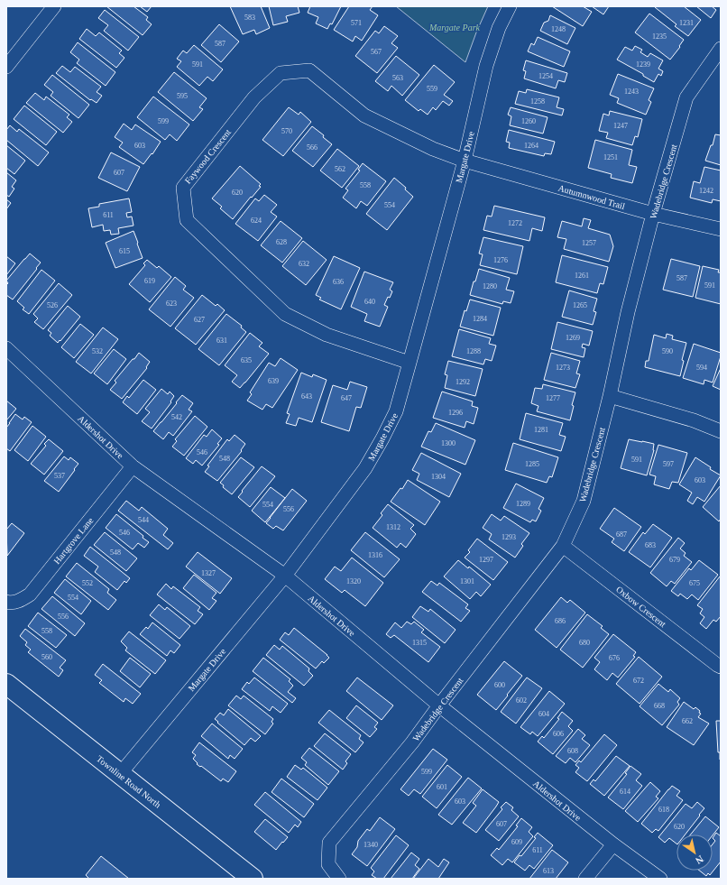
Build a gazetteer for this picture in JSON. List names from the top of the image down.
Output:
{
  "streets": {
    "main road": ["Townline Road North"],
    "street": [
      "Faywood Crescent",
      "Margate Drive",
      "Wadebridge Crescent",
      "Autumnwood Trail",
      "Aldershot Drive",
      "Hartgrove Lane",
      "Oxbow Crescent"
    ]
  },
  "crossings": [
    ["Faywood Crescent", "Margate Drive"],
    ["Faywood Crescent", "Autumnwood Trail"],
    ["Margate Drive", "Autumnwood Trail"],
    ["Margate Drive", "Aldershot Drive"],
    ["Margate Drive", "Townline Road North"],
    ["Wadebridge Crescent", "Autumnwood Trail"],
    ["Wadebridge Crescent", "Aldershot Drive"],
    ["Wadebridge Crescent", "Oxbow Crescent"],
    ["Aldershot Drive", "Hartgrove Lane"]
  ],
  "parks": ["Margate Park"],
  "house_numbers": [
    "583",
    "571",
    "1231",
    "1248",
    "1235",
    "587",
    "567",
    "591",
    "1239",
    "1254",
    "563",
    "559",
    "1243",
    "595",
    "1258",
    "599",
    "1260",
    "1247",
    "570",
    "603",
    "1264",
    "566",
    "1251",
    "562",
    "607",
    "558",
    "1242",
    "620",
    "554",
    "611",
    "624",
    "1272",
    "628",
    "1257",
    "615",
    "1276",
    "632",
    "1261",
    "587",
    "619",
    "636",
    "591",
    "1280",
    "640",
    "623",
    "526",
    "1265",
    "1284",
    "627",
    "1269",
    "631",
    "532",
    "1288",
    "590",
    "635",
    "1273",
    "594",
    "639",
    "1292",
    "643",
    "647",
    "1277",
    "1296",
    "542",
    "1281",
    "1300",
    "546",
    "548",
    "591",
    "1285",
    "597",
    "537",
    "1304",
    "603",
    "1289",
    "554",
    "556",
    "544",
    "1312",
    "546",
    "687",
    "1293",
    "683",
    "548",
    "1316",
    "1297",
    "679",
    "1327",
    "1320",
    "1301",
    "552",
    "675",
    "554",
    "556",
    "686",
    "558",
    "1315",
    "680",
    "560",
    "676",
    "672",
    "600",
    "602",
    "668",
    "604",
    "662",
    "606",
    "608",
    "599",
    "601",
    "614",
    "603",
    "618",
    "607",
    "620",
    "609",
    "1340",
    "611",
    "613"
  ],
  "north": "bottom right"
}
